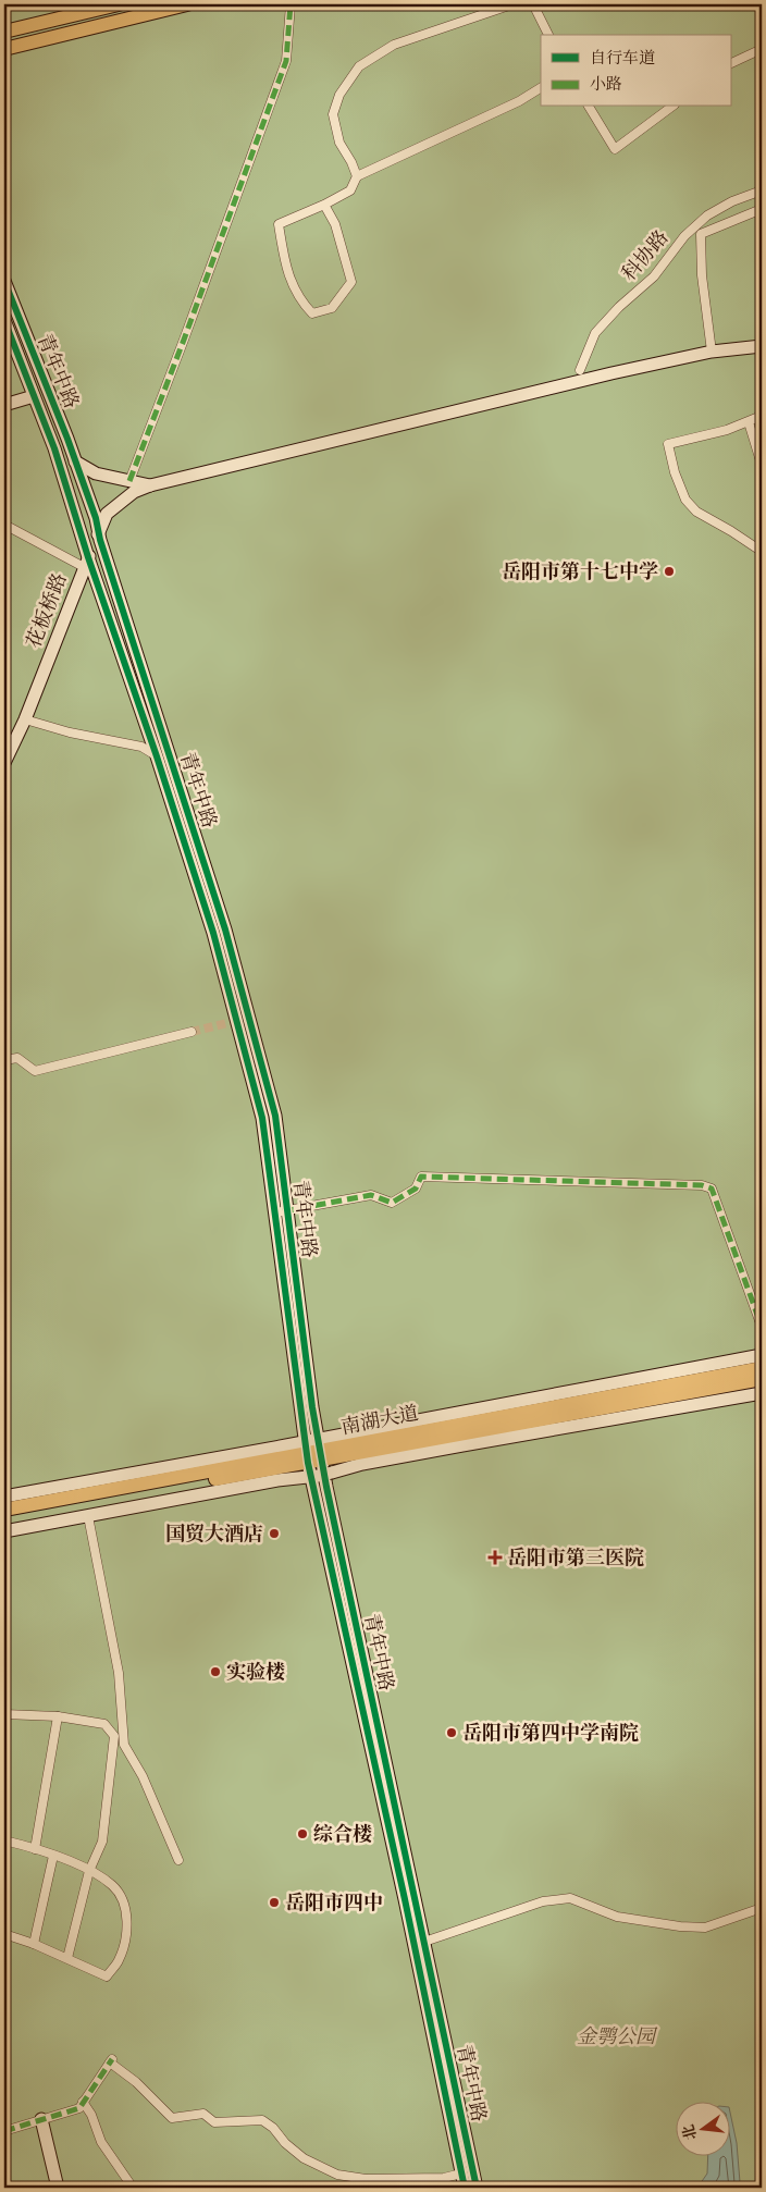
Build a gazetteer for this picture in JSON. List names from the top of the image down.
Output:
{
  "streets": {
    "main road": ["青年中路", "花板桥路", "南湖大道"],
    "street": ["科协路"]
  },
  "crossings": [
    ["青年中路", "花板桥路"],
    ["青年中路", "南湖大道"]
  ],
  "parks": ["金鹗公园"],
  "places": {
    "other": [
      "岳阳市第十七中学",
      "国贸大酒店",
      "实验楼",
      "岳阳市第四中学南院",
      "综合楼",
      "岳阳市四中"
    ],
    "health": ["岳阳市第三医院"]
  },
  "legend": ["自行车道", "小路"],
  "north": "left"
}
